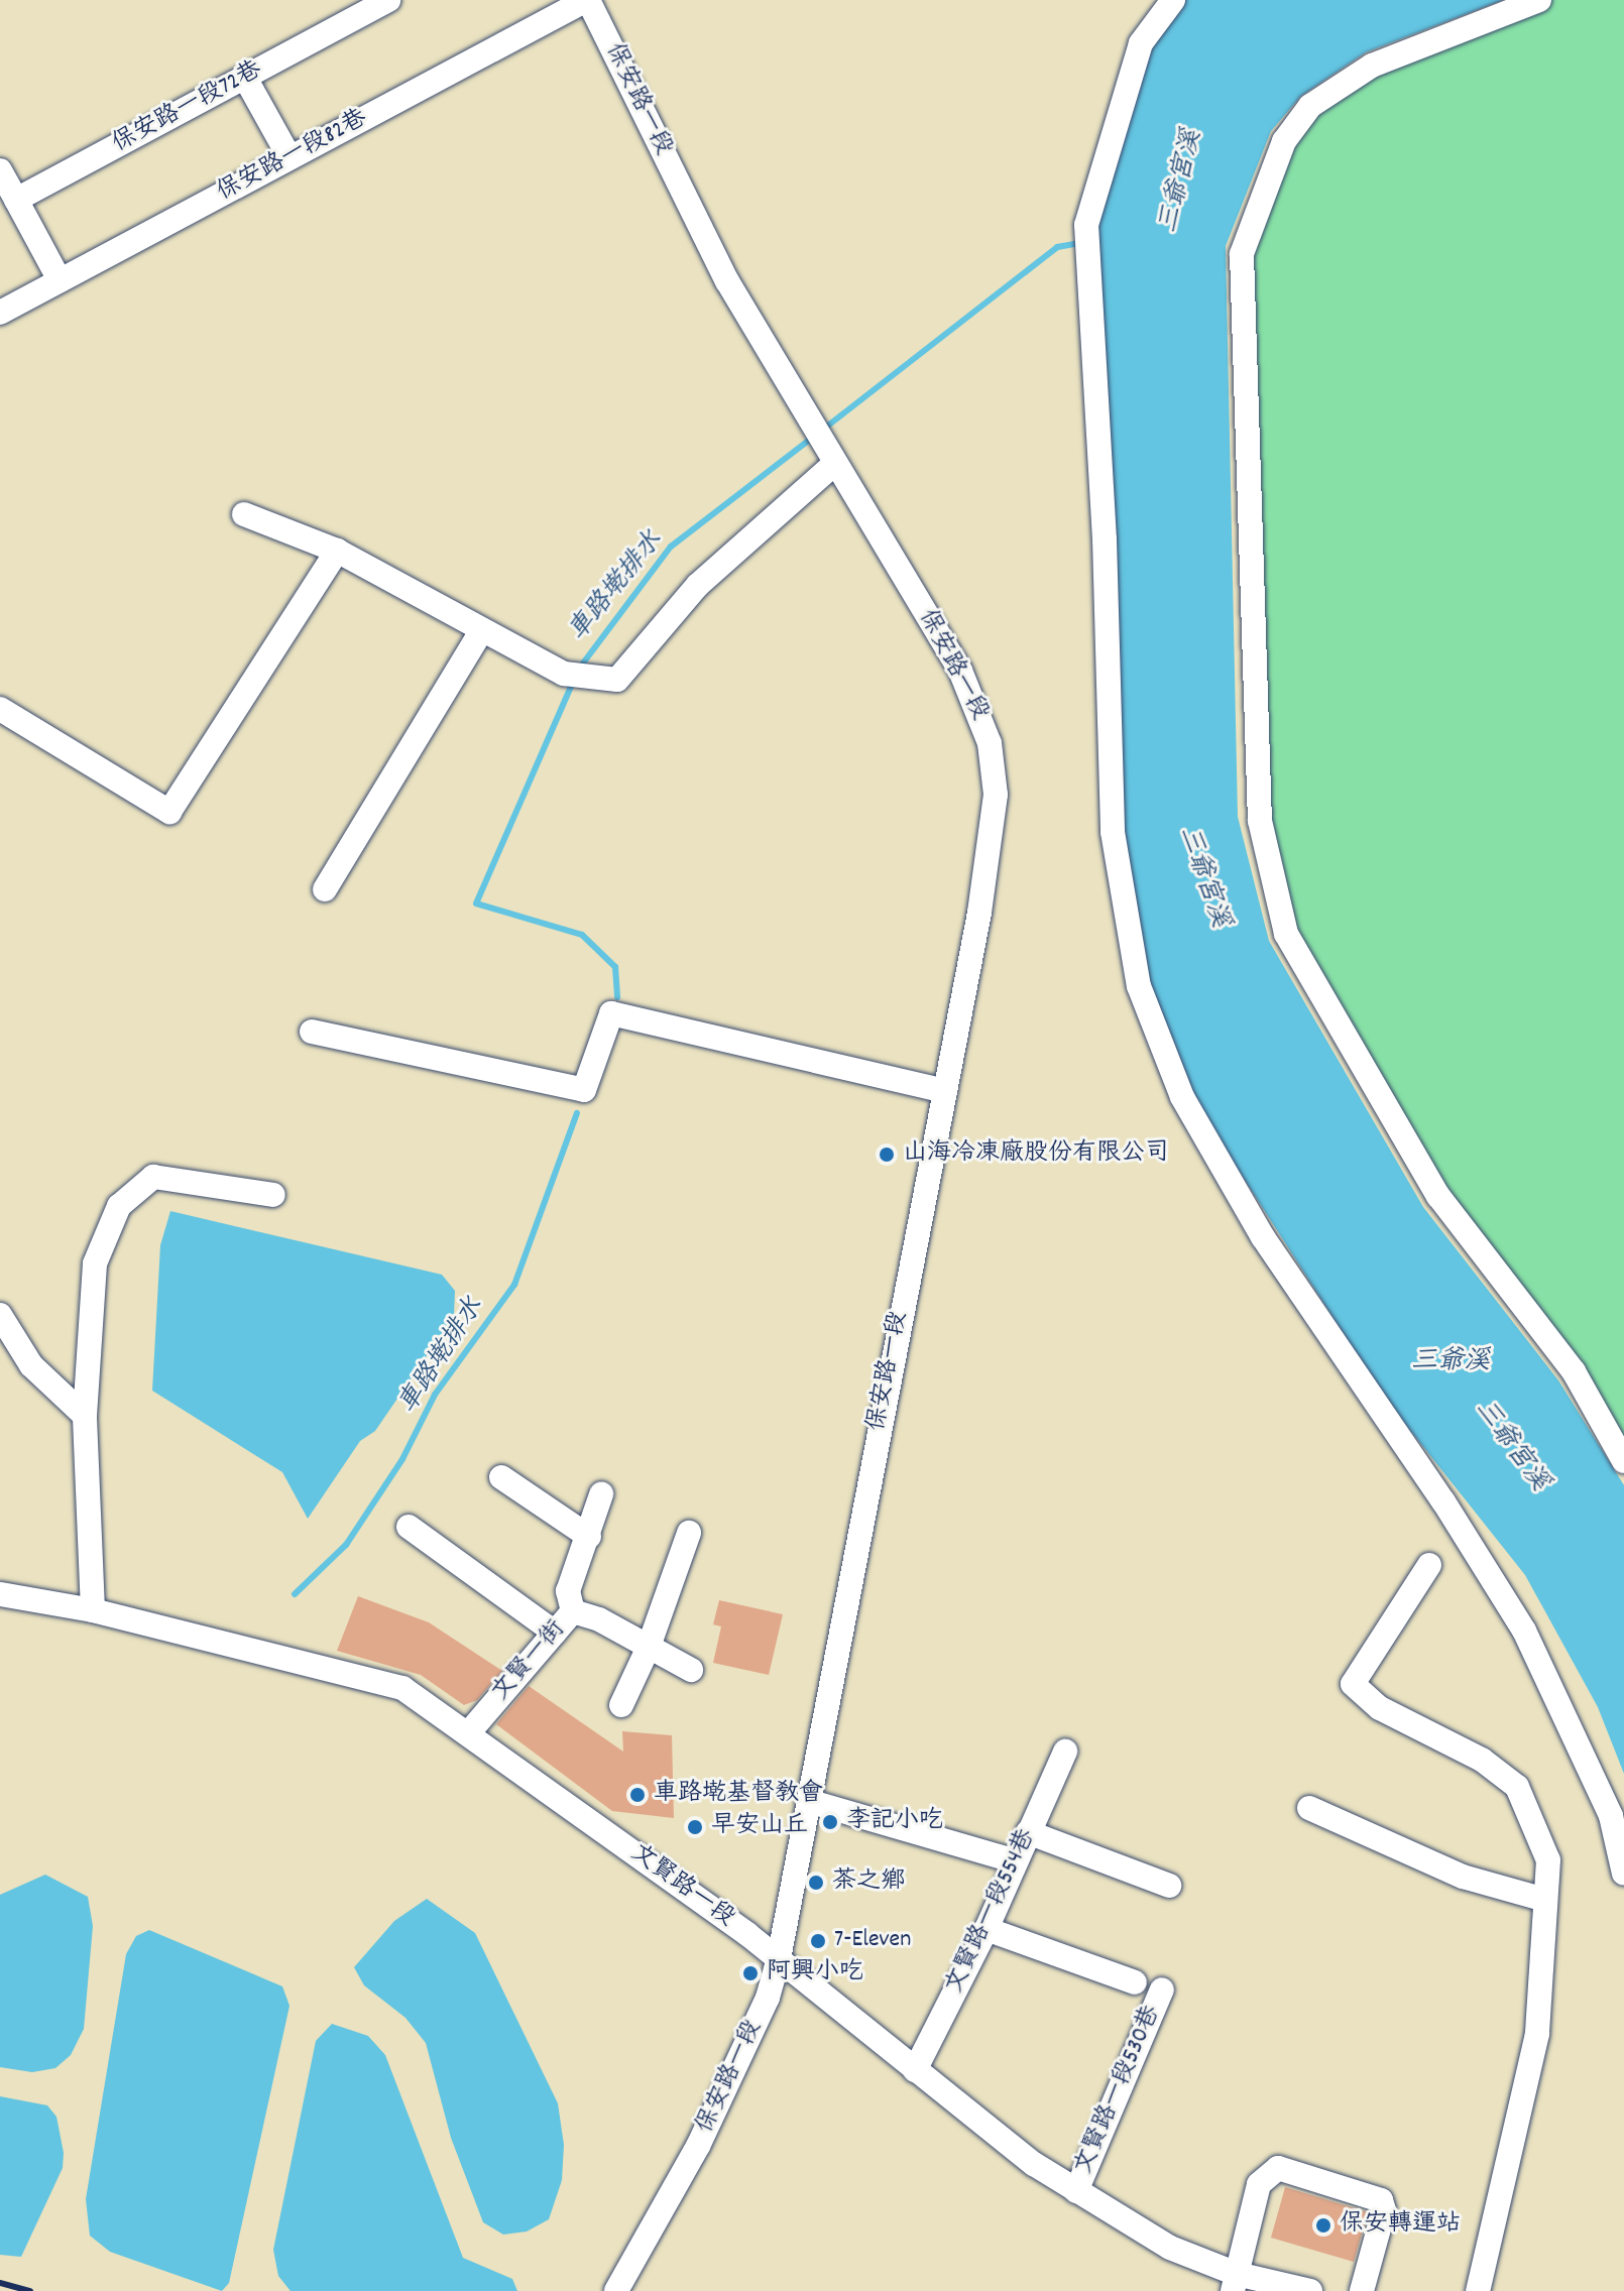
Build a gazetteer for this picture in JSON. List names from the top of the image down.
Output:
{
  "streets": {
    "street": [
      "保安路一段",
      "保安路一段72巷",
      "保安路一段82巷",
      "文賢一街",
      "文賢路一段",
      "文賢路一段554巷",
      "文賢路一段530巷"
    ]
  },
  "crossings": [
    ["保安路一段", "保安路一段82巷"],
    ["保安路一段", "文賢路一段"],
    ["文賢一街", "文賢路一段"],
    ["文賢路一段", "文賢路一段554巷"],
    ["文賢路一段", "文賢路一段530巷"]
  ],
  "water": ["三爺宮溪", "車路墘排水", "三爺溪"],
  "places": [
    "山海冷凍廠股份有限公司",
    "車路墘基督教會",
    "李記小吃",
    "早安山丘",
    "茶之鄉",
    "7-Eleven",
    "阿興小吃",
    "保安轉運站"
  ]
}
